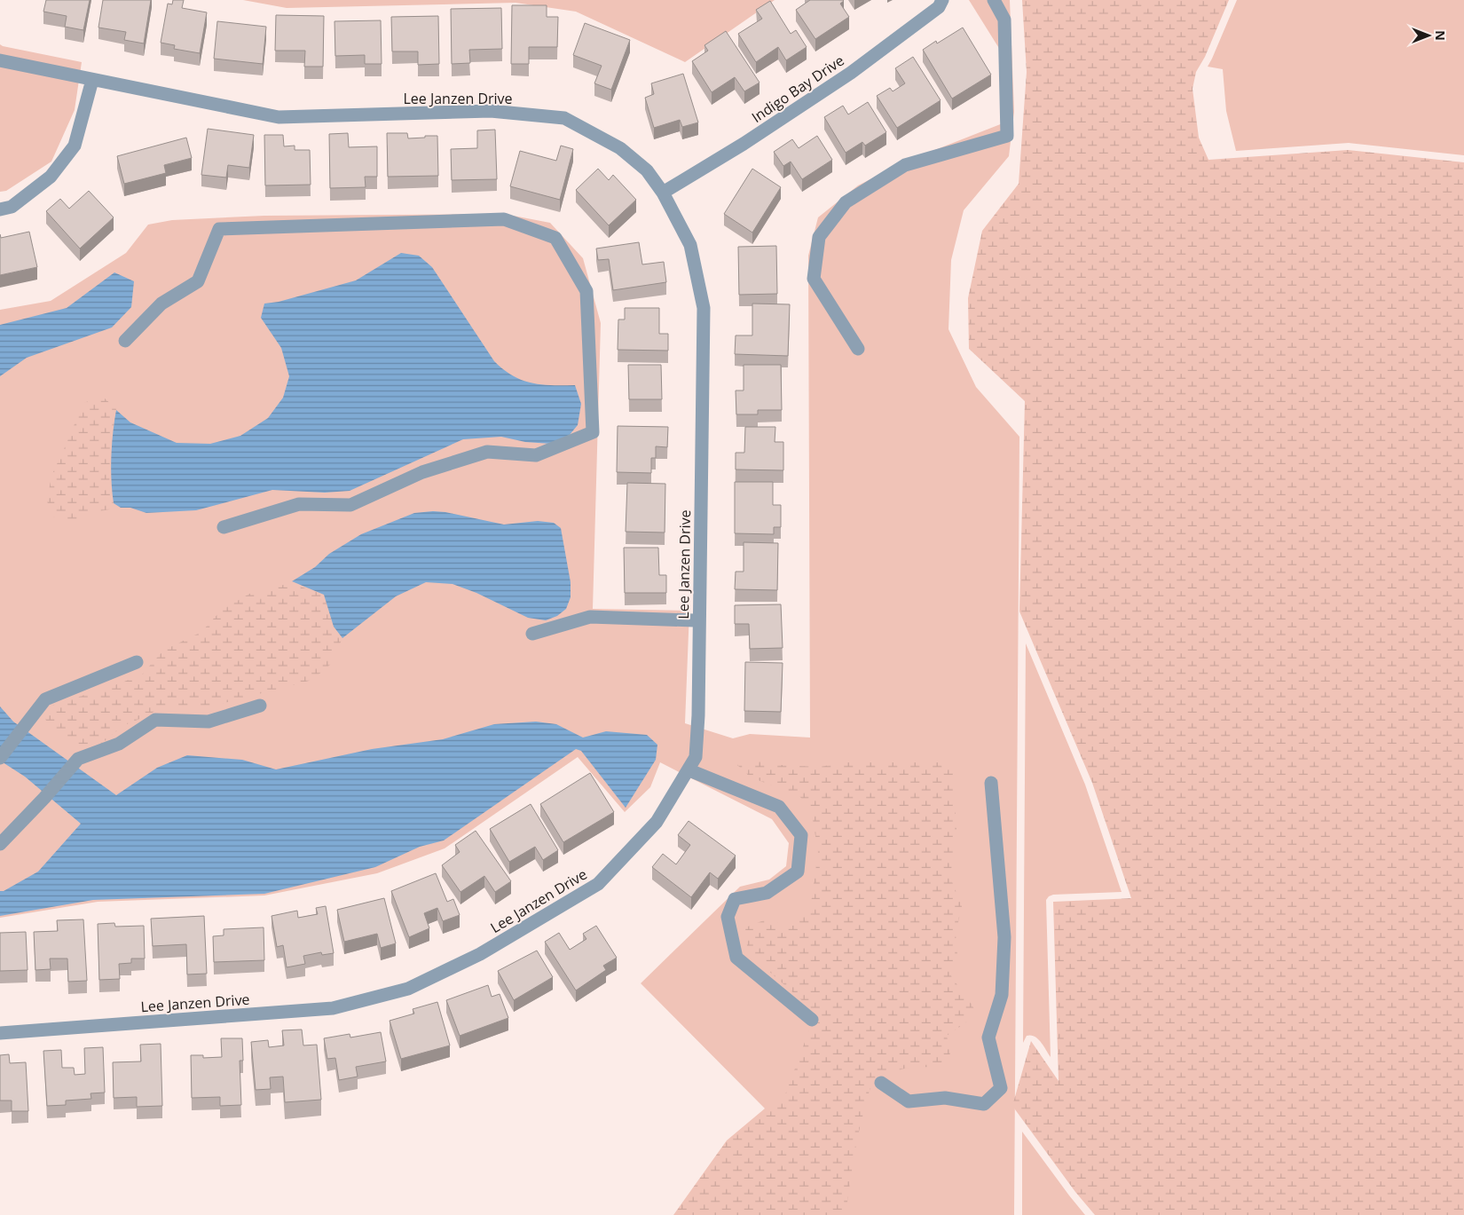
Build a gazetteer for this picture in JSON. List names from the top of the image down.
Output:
{
  "streets": {
    "street": ["Indigo Bay Drive", "Lee Janzen Drive"]
  },
  "crossings": [
    ["Indigo Bay Drive", "Lee Janzen Drive"]
  ],
  "north": "right"
}
